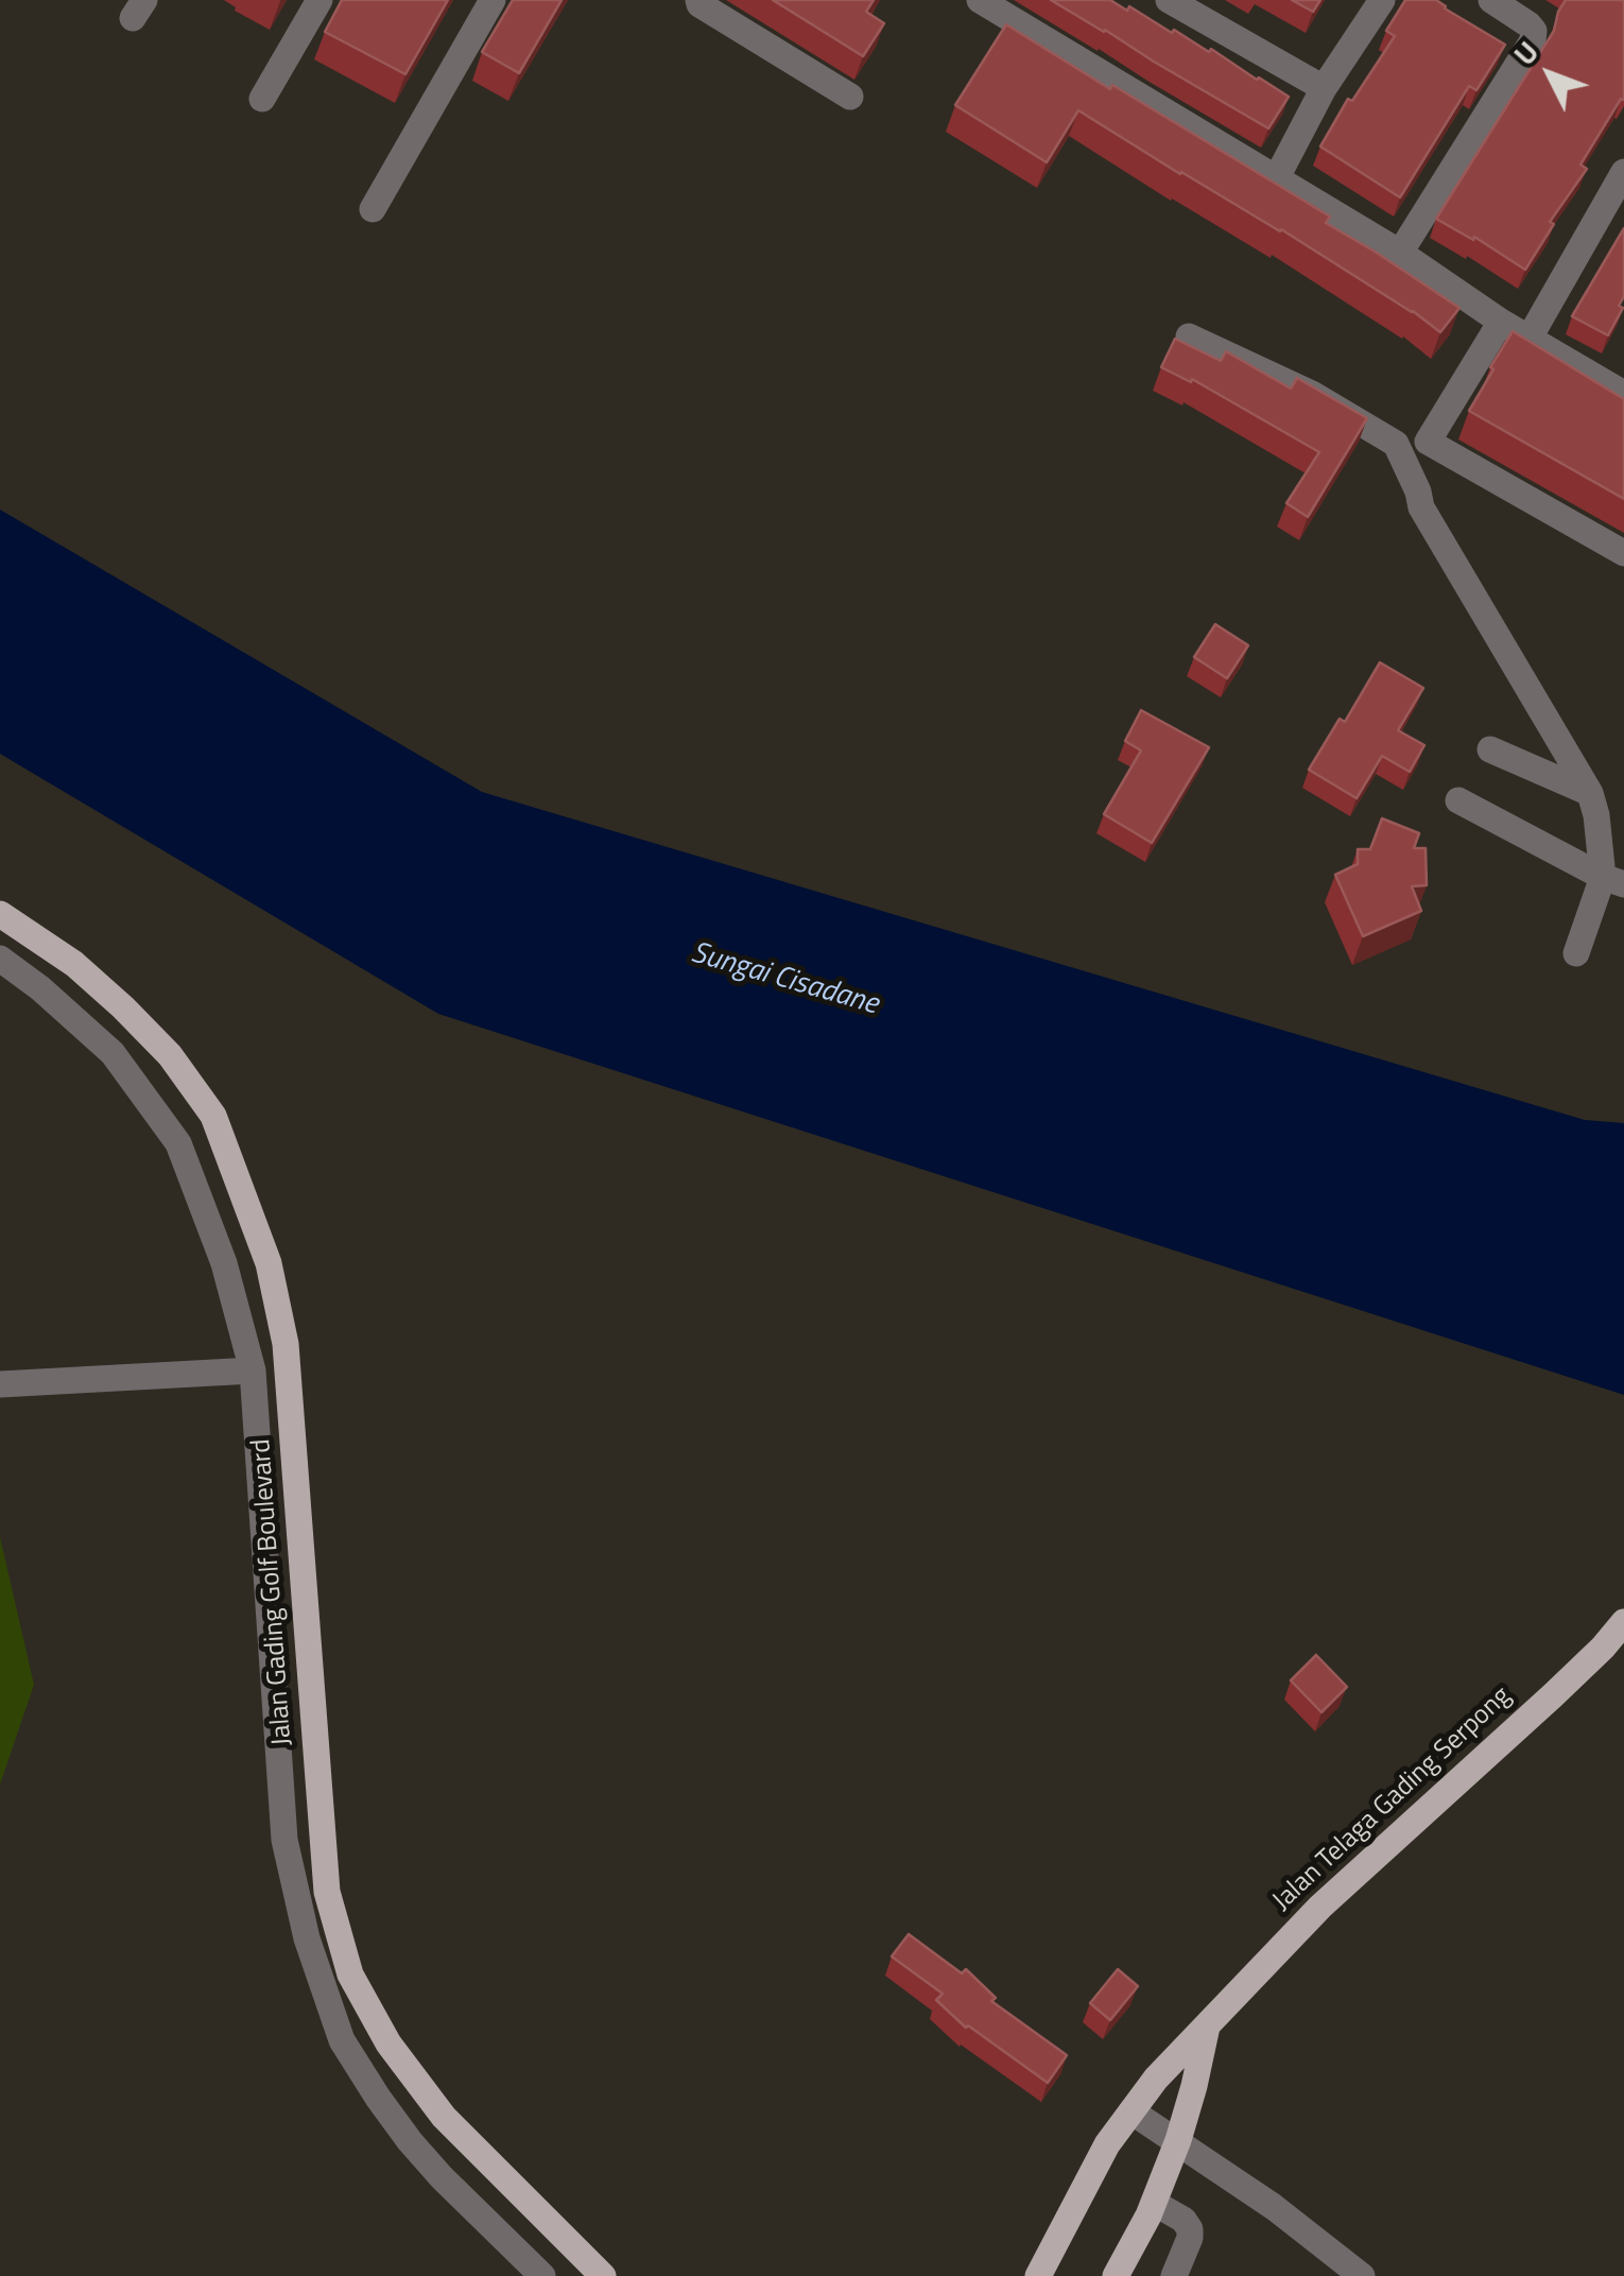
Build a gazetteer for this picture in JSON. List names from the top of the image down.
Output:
{
  "streets": {
    "main road": ["Jalan Gading Golf Boulevard", "Jalan Telaga Gading Serpong"]
  },
  "water": ["Sungai Cisadane"],
  "north": "top left"
}
